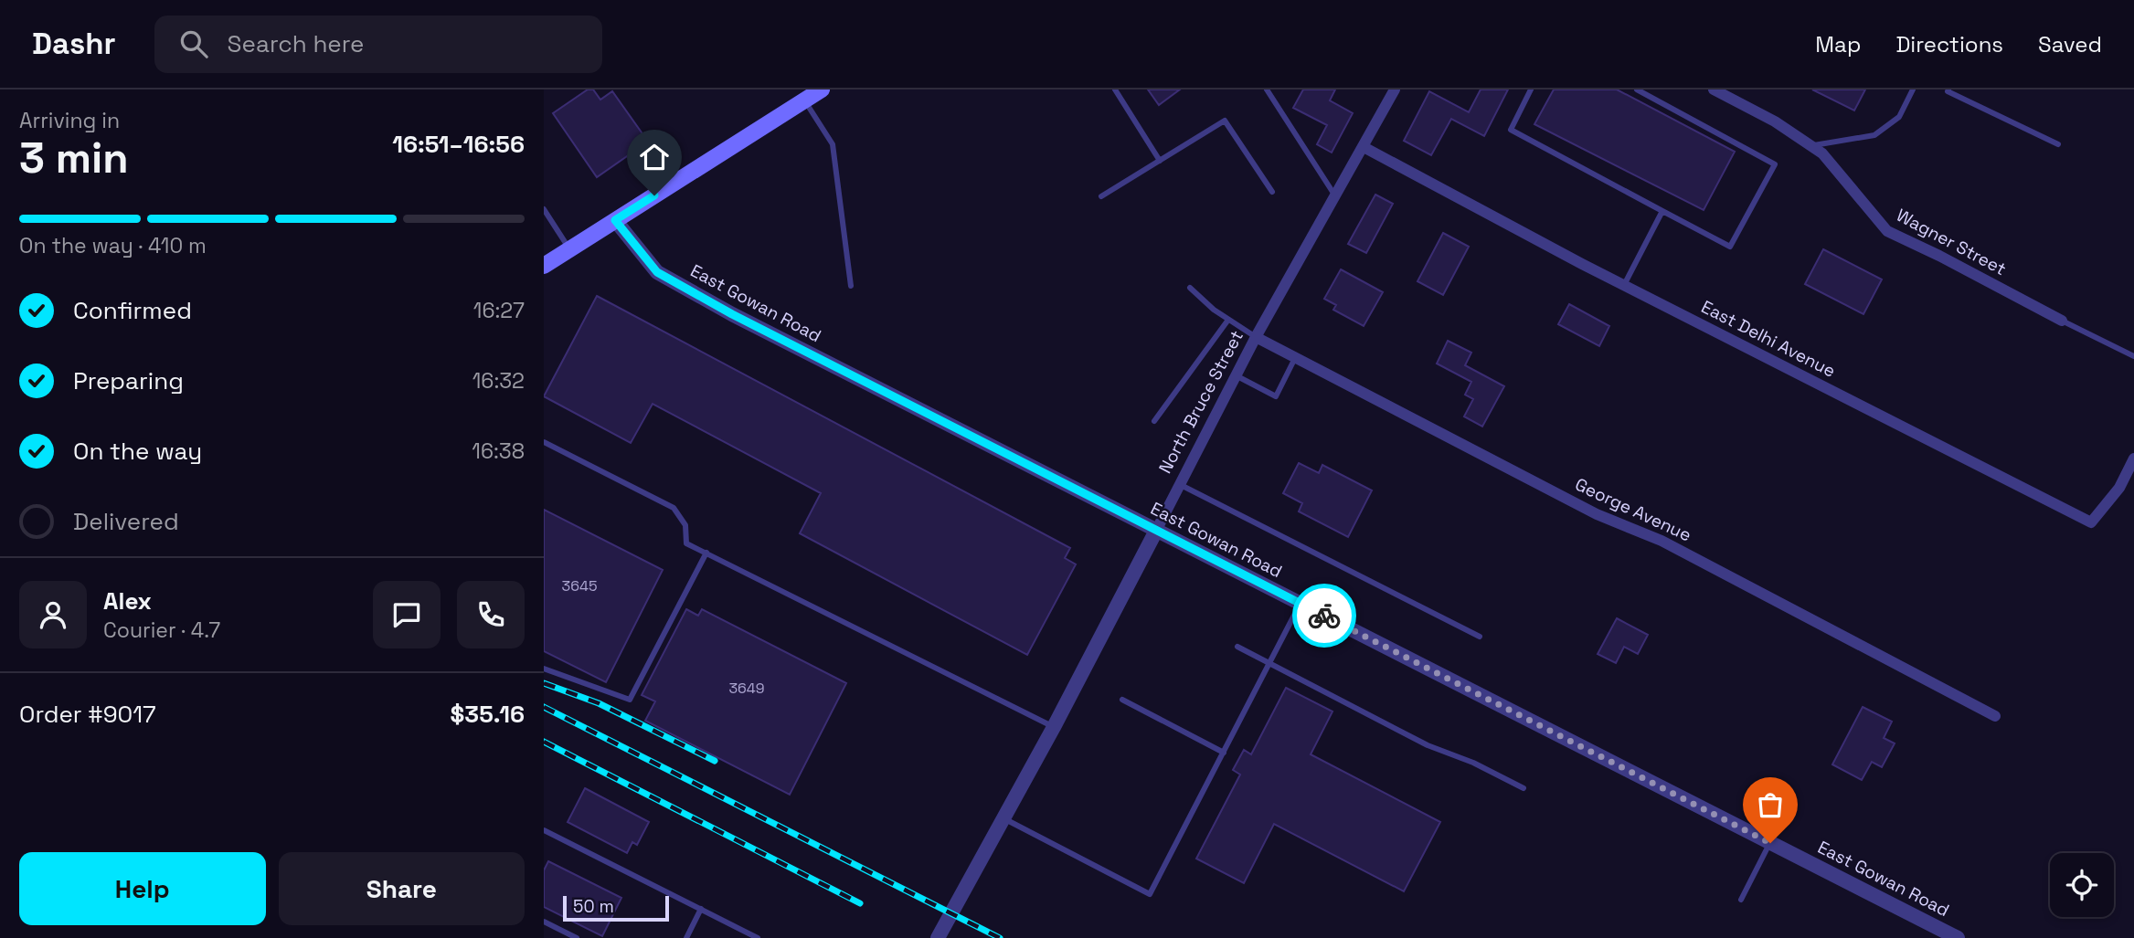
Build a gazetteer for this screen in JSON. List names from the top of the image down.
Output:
{
  "streets": {
    "street": [
      "Wagner Street",
      "East Gowan Road",
      "East Delhi Avenue",
      "North Bruce Street",
      "George Avenue"
    ]
  },
  "crossings": [
    ["East Gowan Road", "North Bruce Street"],
    ["East Delhi Avenue", "North Bruce Street"],
    ["North Bruce Street", "George Avenue"]
  ],
  "house_numbers": ["3645", "3649"],
  "scale_bar": "50 m",
  "page": {
    "header": "Dashr",
    "search": "Search here",
    "nav": ["Map", "Directions", "Saved"],
    "heading": ["3 min", "Arriving in", "16:51–16:56"],
    "panel": [
      "Alex",
      "Courier · 4.7",
      "Order #9017",
      "$35.16"
    ],
    "bar": "On the way · 410 m",
    "list": [
      ["Confirmed", "16:27"],
      ["Preparing", "16:32"],
      ["On the way", "16:38"],
      "Delivered"
    ],
    "buttons": ["Help", "Share"],
    "scale": "50 m"
  }
}
